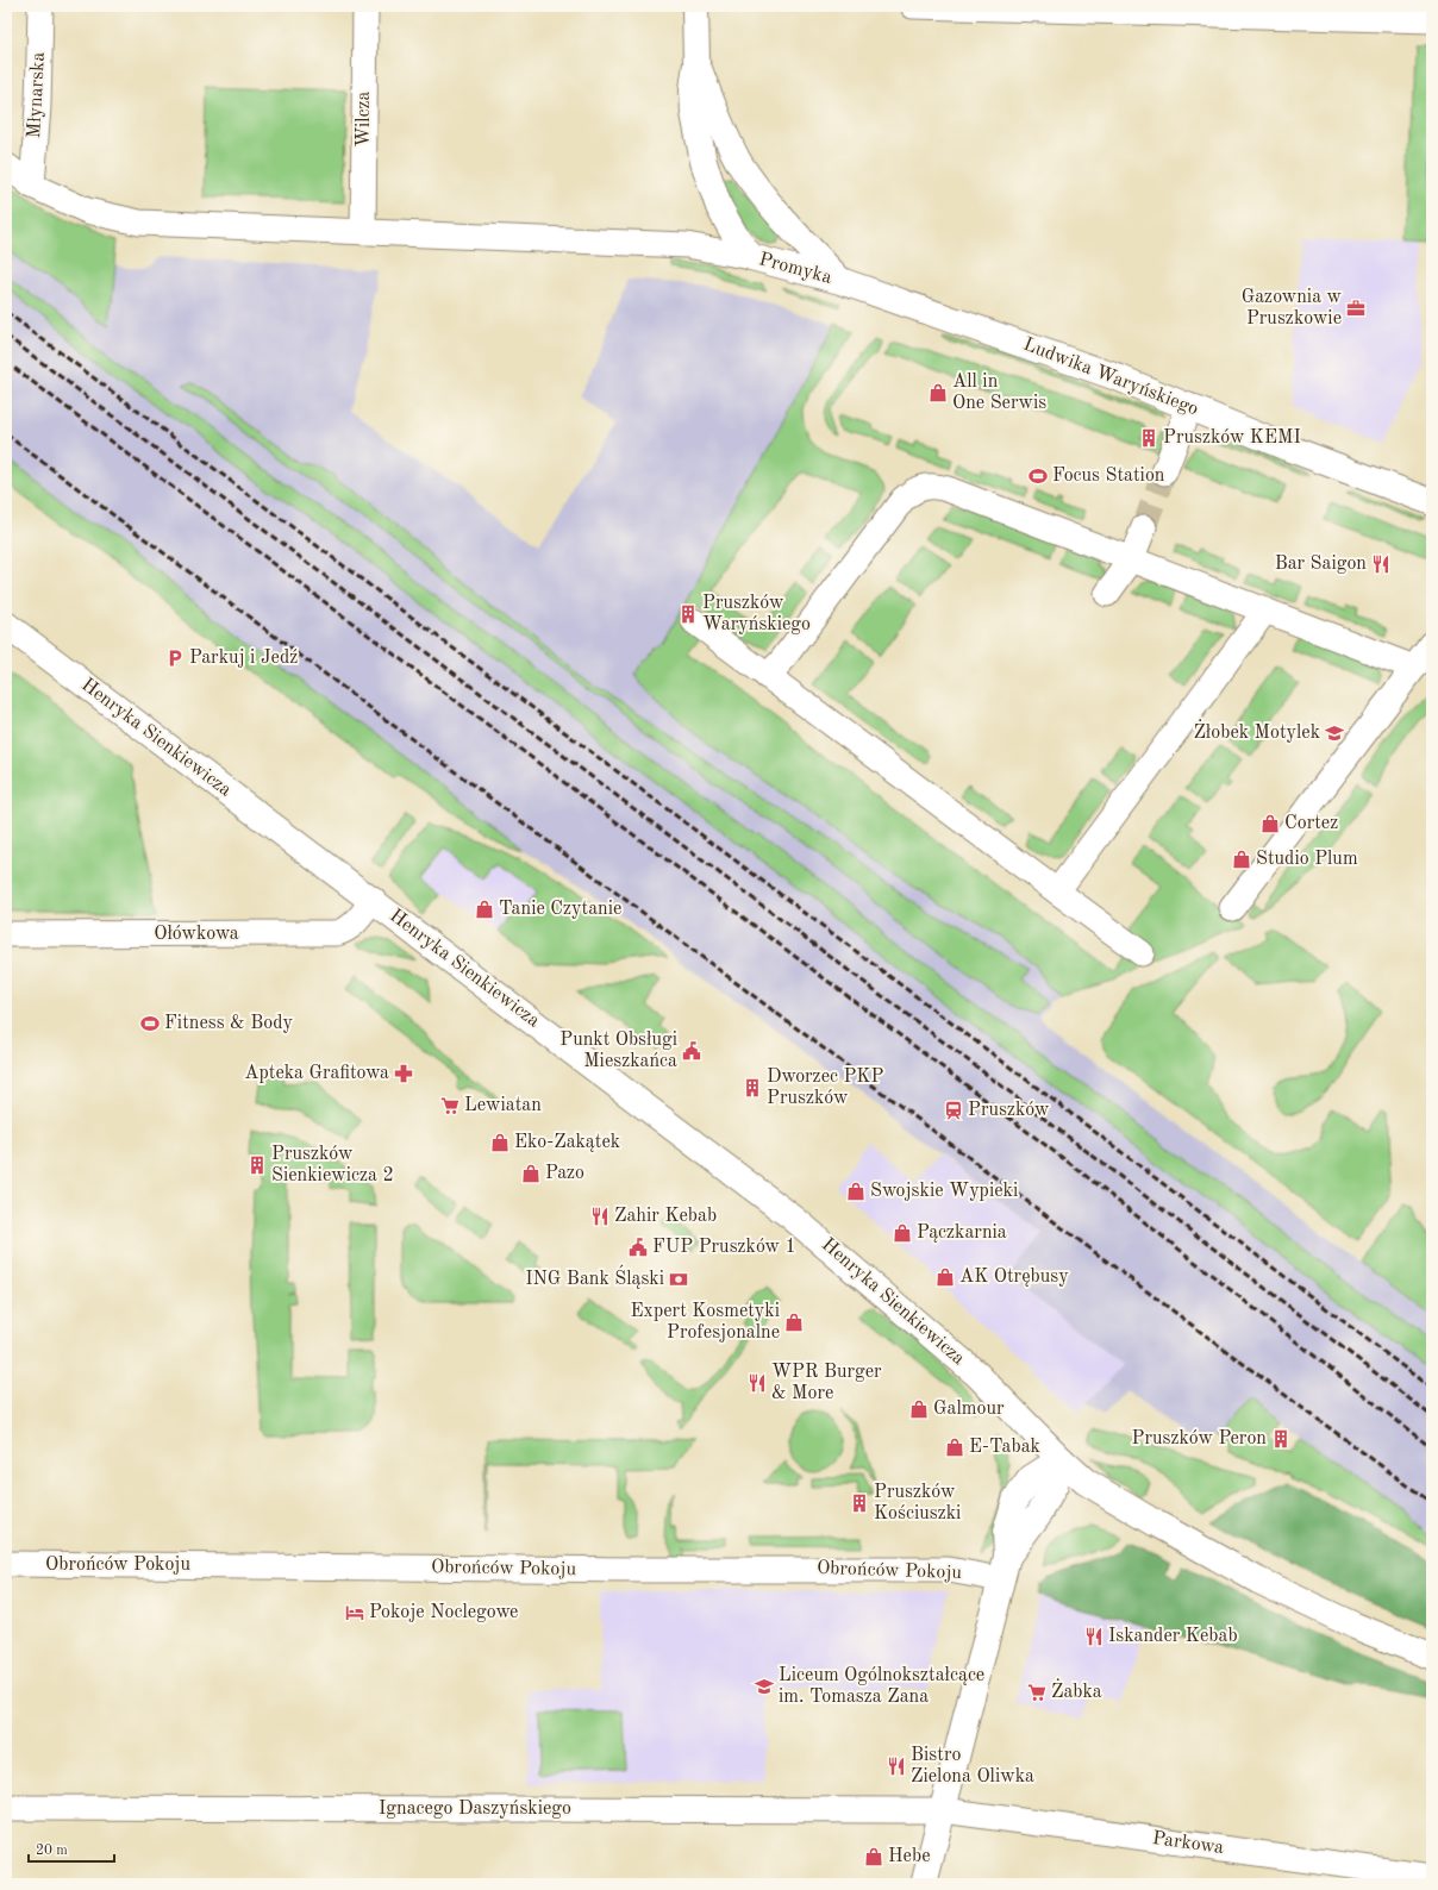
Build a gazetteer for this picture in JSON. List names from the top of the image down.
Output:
{
  "streets": {
    "street": [
      "Młynarska",
      "Wilcza",
      "Promyka",
      "Ludwika Waryńskiego",
      "Henryka Sienkiewicza",
      "Ołówkowa",
      "Obrońców Pokoju",
      "Ignacego Daszyńskiego",
      "Parkowa"
    ]
  },
  "crossings": [
    ["Promyka", "Ludwika Waryńskiego"],
    ["Henryka Sienkiewicza", "Ołówkowa"],
    ["Ignacego Daszyńskiego", "Parkowa"]
  ],
  "places": {
    "office": ["Gazownia w Pruszkowie"],
    "shop": [
      "All in One Serwis",
      "Cortez",
      "Studio Plum",
      "Tanie Czytanie",
      "Eko-Zakątek",
      "Pazo",
      "Swojskie Wypieki",
      "Pączkarnia",
      "AK Otrębusy",
      "Expert Kosmetyki Profesjonalne",
      "Galmour",
      "E-Tabak",
      "Hebe"
    ],
    "building": [
      "Pruszków KEMI",
      "Pruszków Waryńskiego",
      "Dworzec PKP Pruszków",
      "Pruszków Sienkiewicza 2",
      "Pruszków Peron",
      "Pruszków Kościuszki"
    ],
    "sports": ["Focus Station", "Fitness & Body"],
    "restaurant": [
      "Bar Saigon",
      "Zahir Kebab",
      "WPR Burger & More",
      "Iskander Kebab",
      "Bistro Zielona Oliwka"
    ],
    "parking": ["Parkuj i Jedź"],
    "school or university": ["Żłobek Motylek", "Liceum Ogólnokształcące im. Tomasza Zana"],
    "public building": ["Punkt Obsługi Mieszkańca", "FUP Pruszków 1"],
    "pharmacy": ["Apteka Grafitowa"],
    "supermarket": ["Lewiatan", "Żabka"],
    "station": ["Pruszków"],
    "bank": ["ING Bank Śląski"],
    "hotel": ["Pokoje Noclegowe"]
  },
  "scale_bar": "20 m"
}
